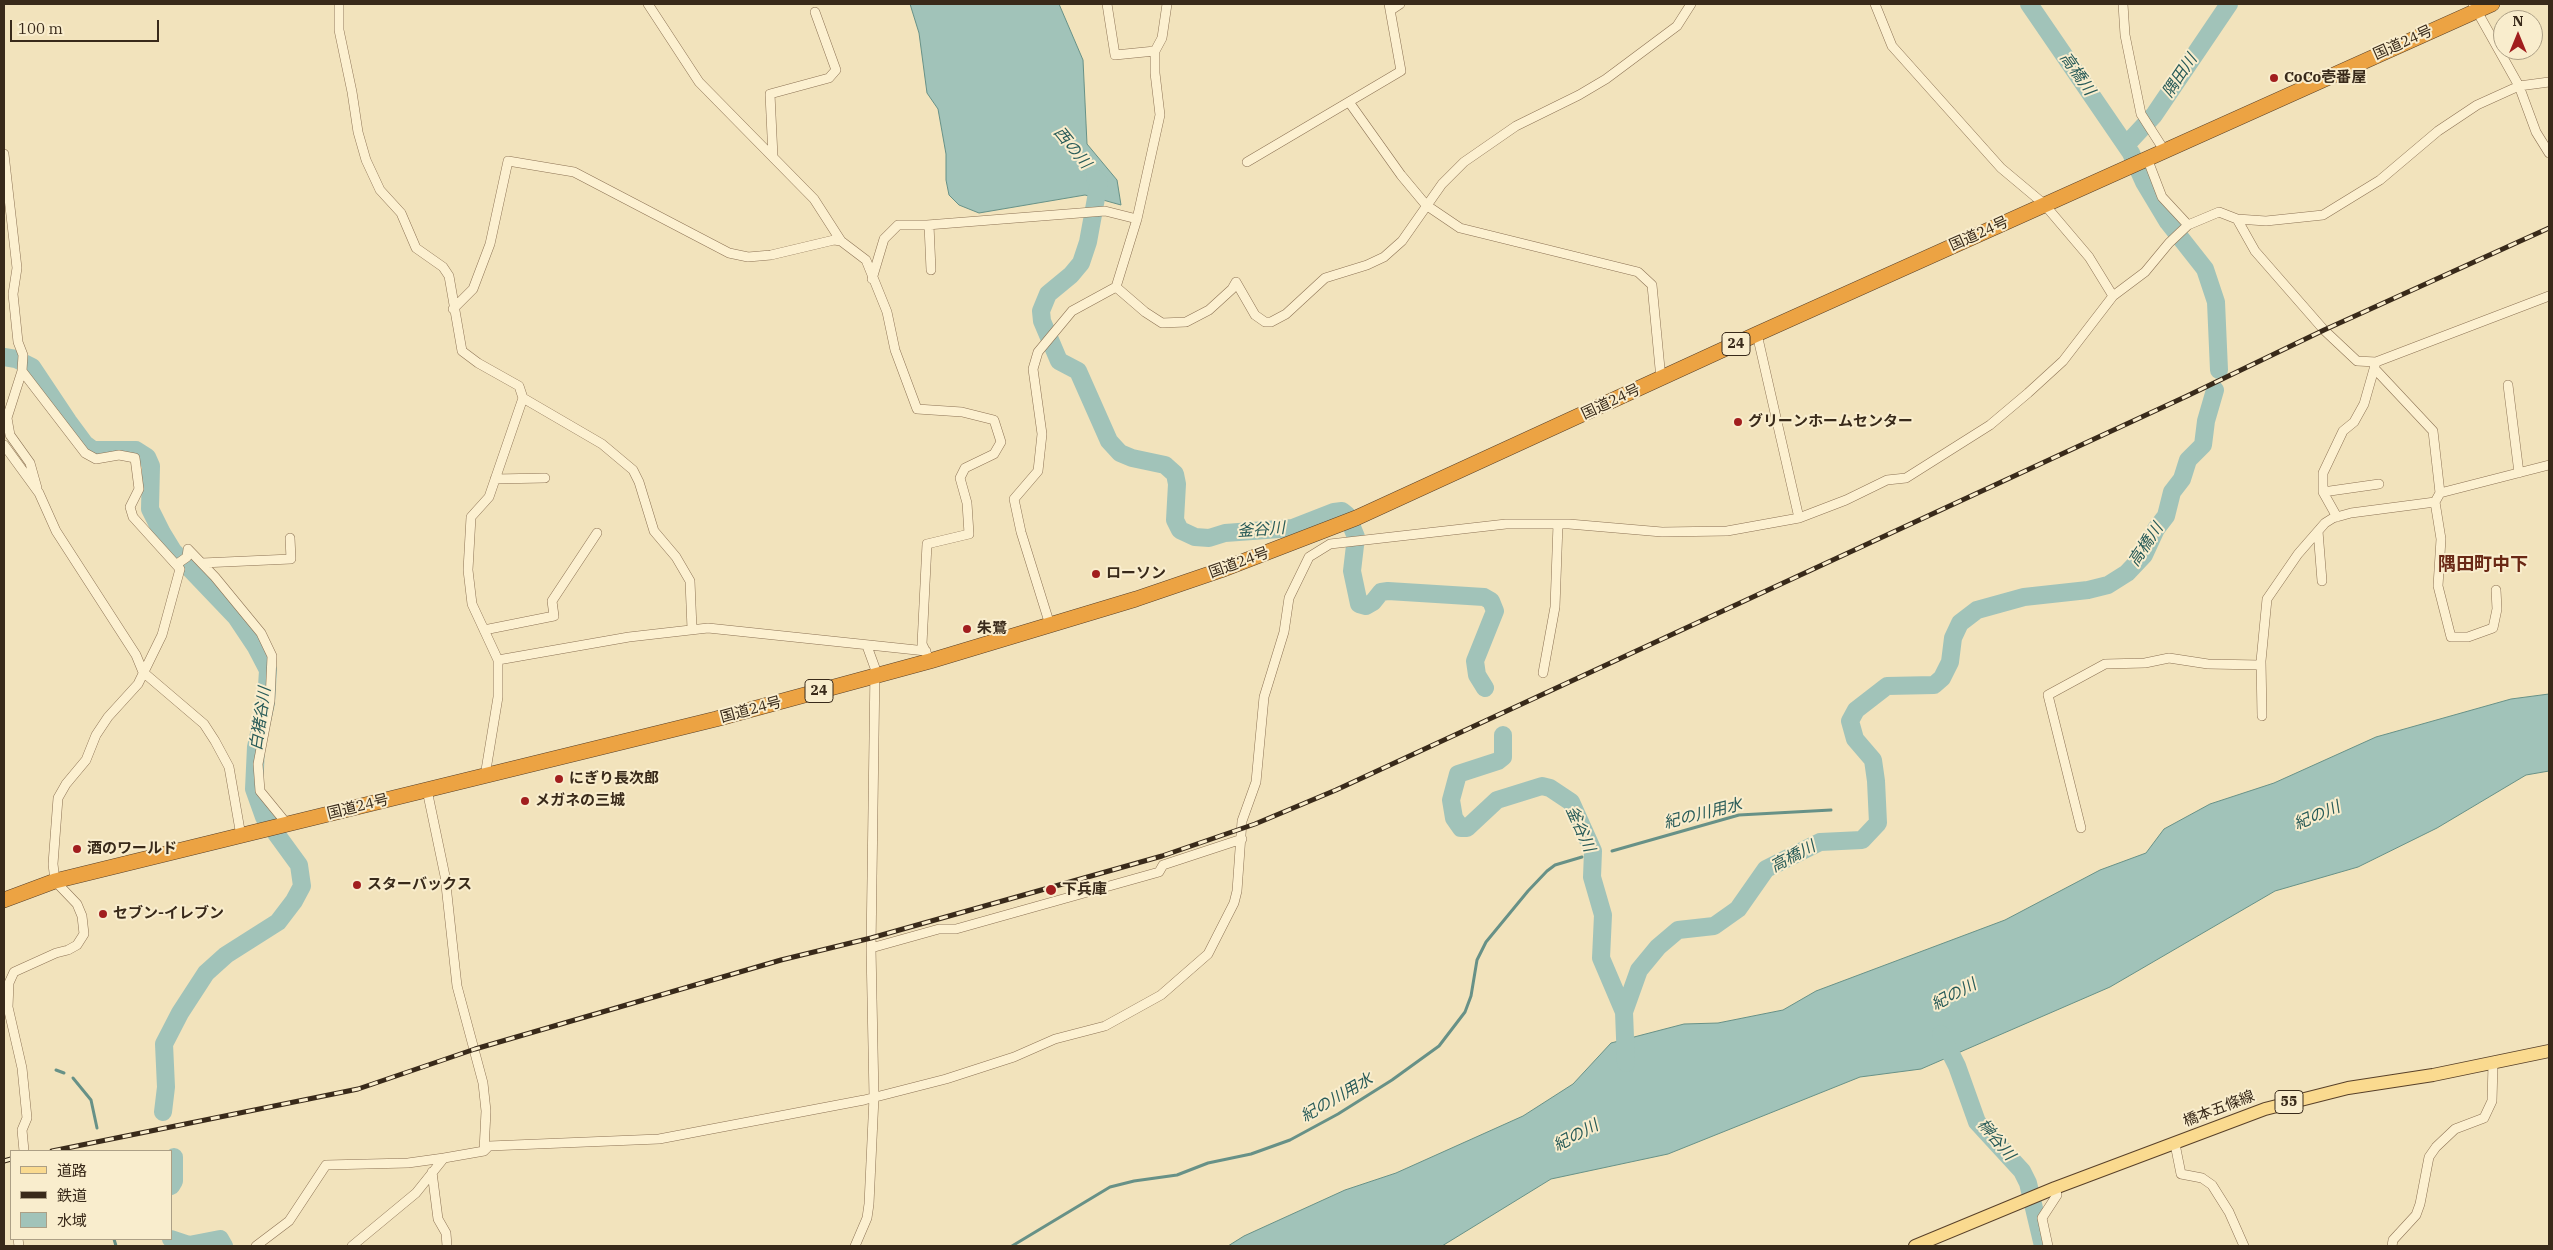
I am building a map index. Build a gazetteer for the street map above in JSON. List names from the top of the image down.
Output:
{
  "streets": {
    "highway": ["国道24号", "24"],
    "main road": ["55", "橋本五條線"]
  },
  "districts": ["隅田町中下"],
  "water": [
    "高橋川",
    "隅田川",
    "西の川",
    "釜谷川",
    "白猪谷川",
    "紀の川用水",
    "紀の川",
    "榊谷川"
  ],
  "places": [
    "CoCo壱番屋",
    "グリーンホームセンター",
    "ローソン",
    "朱鷺",
    "にぎり長次郎",
    "メガネの三城",
    "酒のワールド",
    "スターバックス",
    "下兵庫",
    "セブン-イレブン"
  ],
  "legend": ["道路", "鉄道", "水域"],
  "scale_bar": "100 m",
  "north": "top"
}
